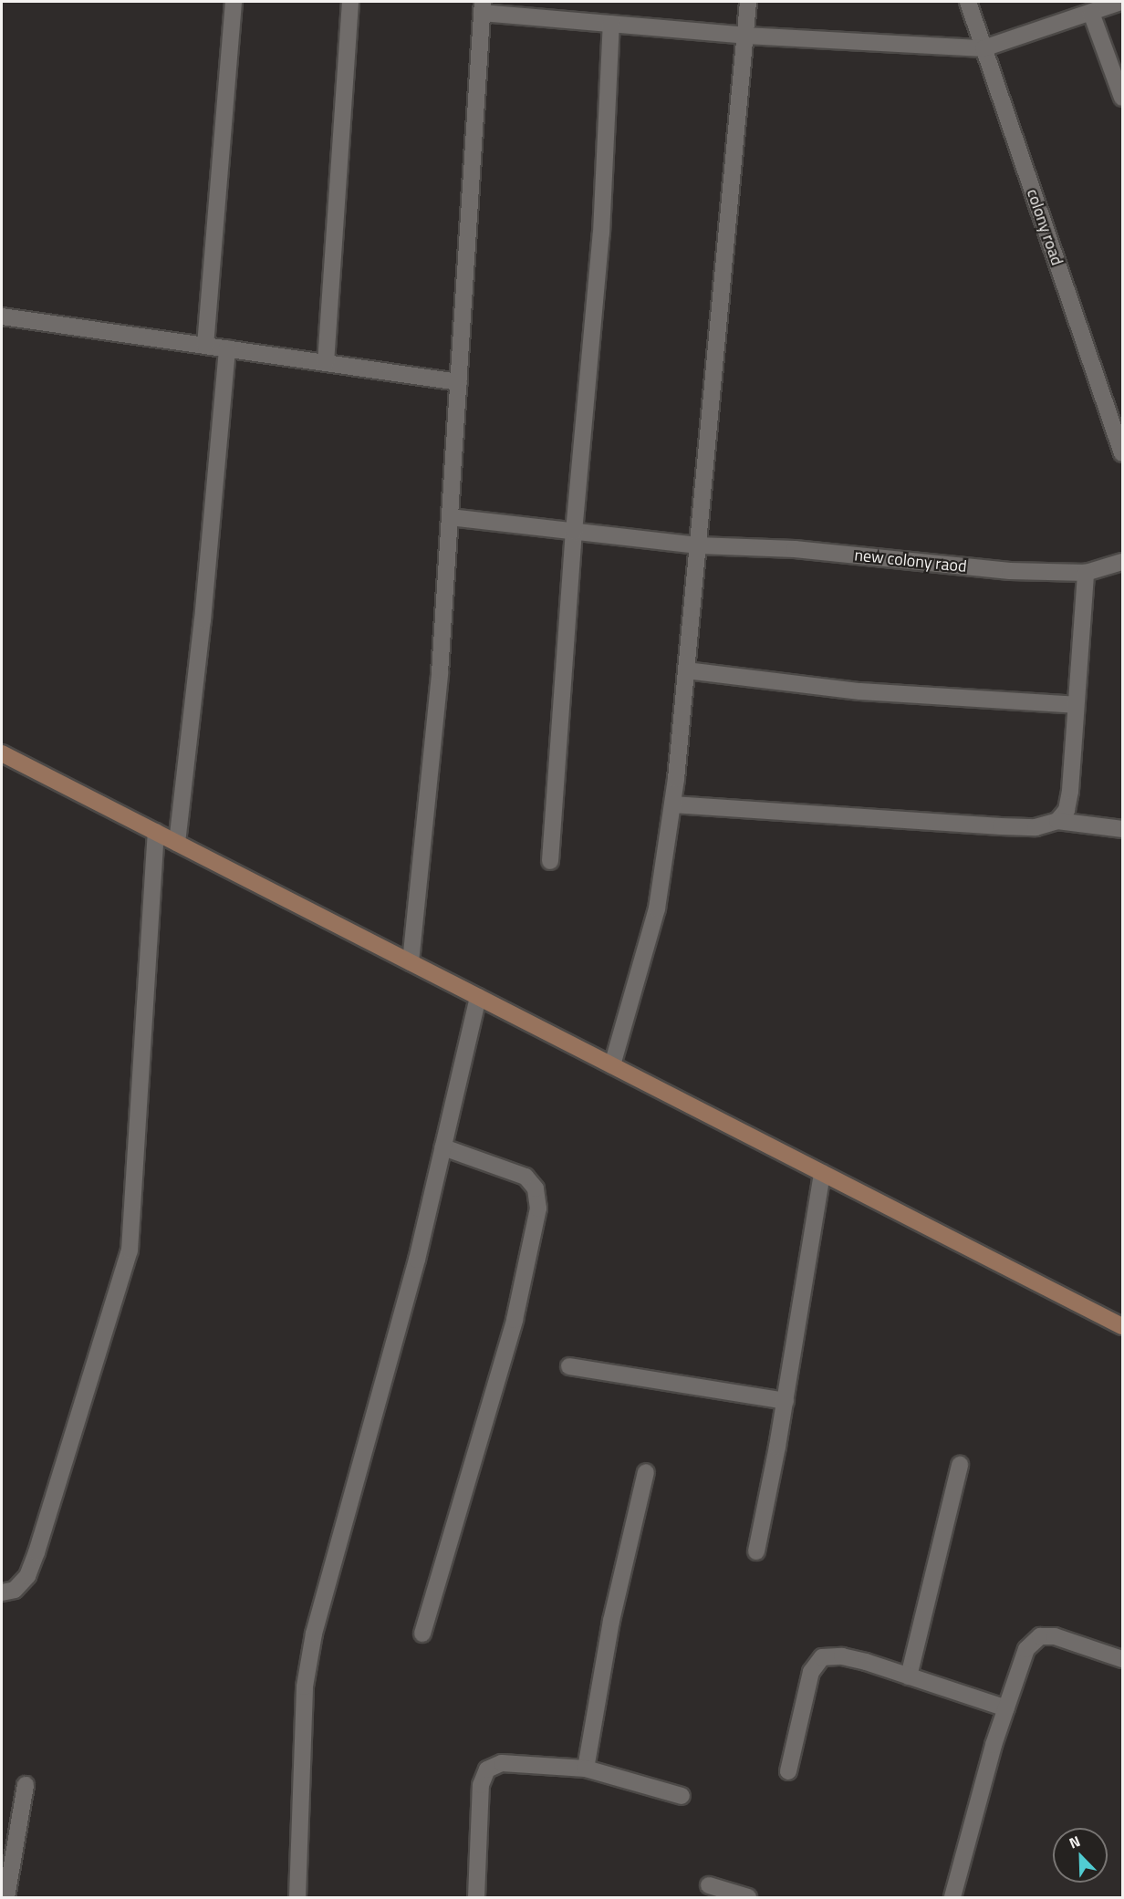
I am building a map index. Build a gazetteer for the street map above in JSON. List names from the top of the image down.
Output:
{
  "streets": {
    "street": ["colony road", "new colony raod"]
  },
  "north": "top left"
}
